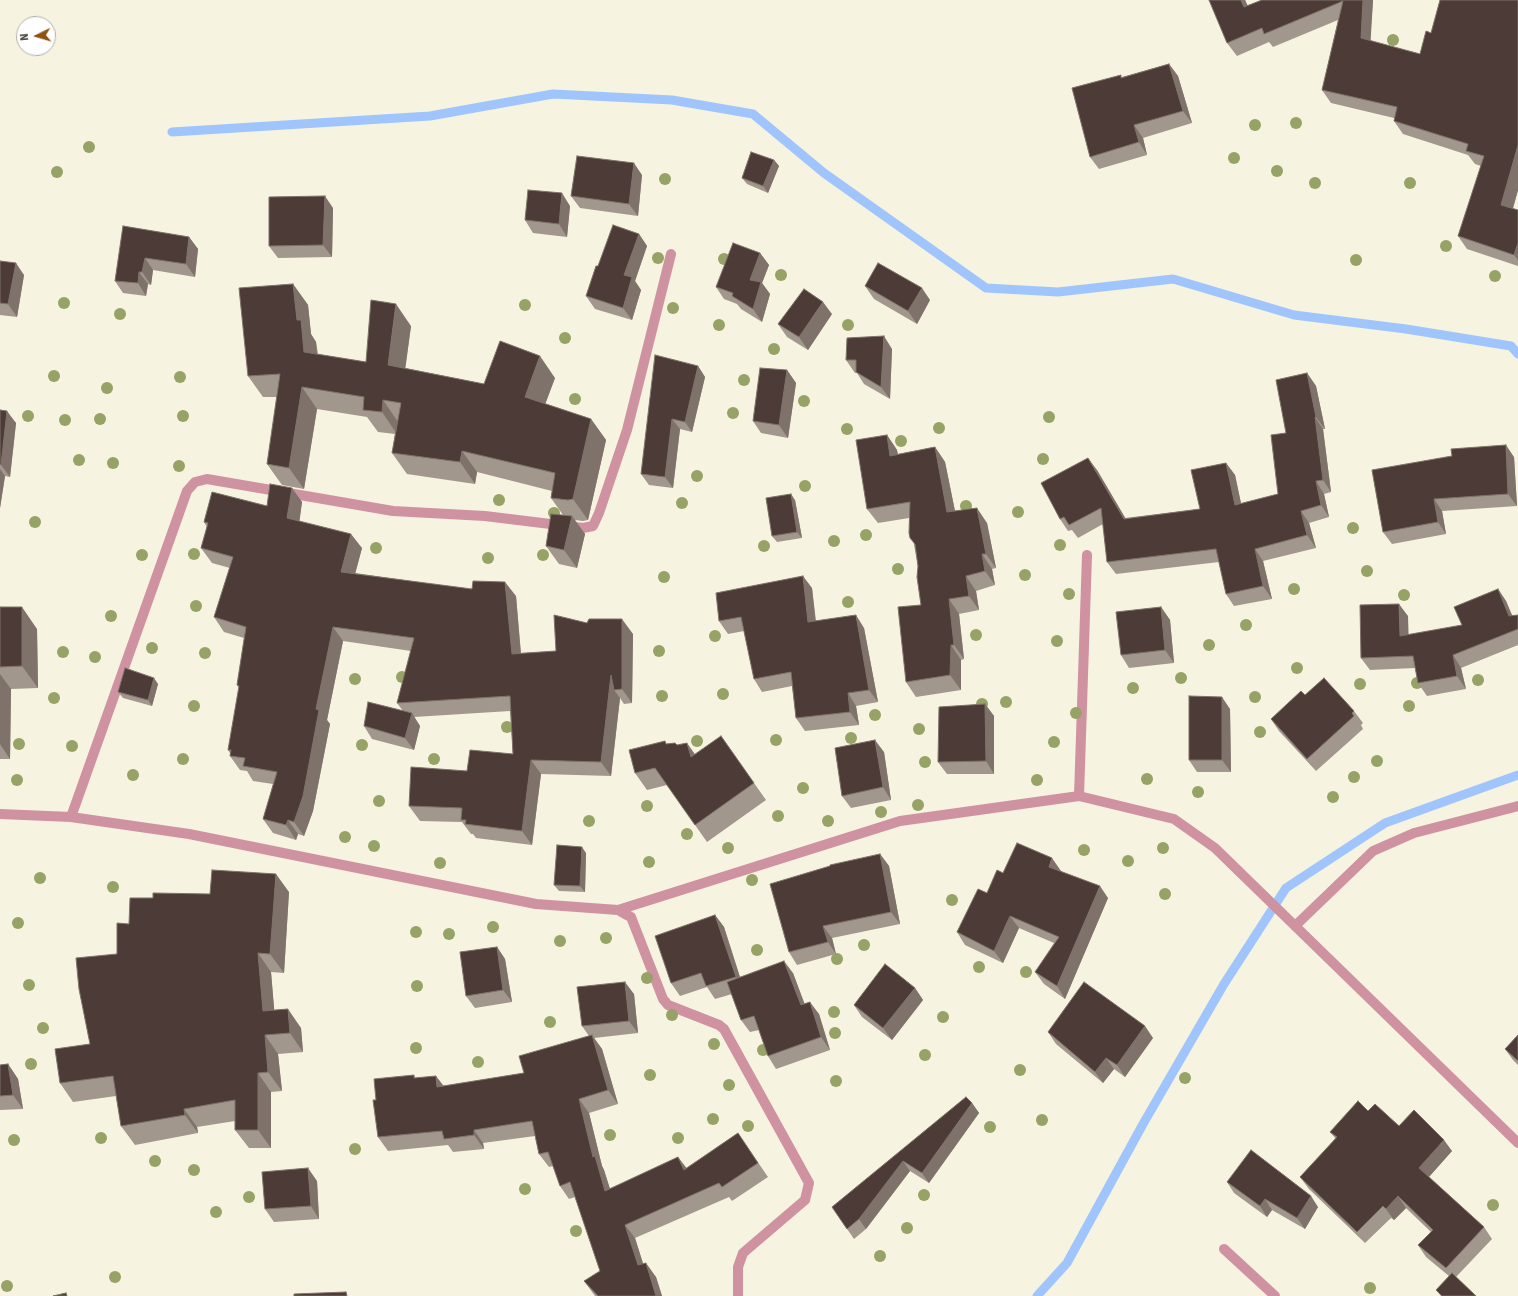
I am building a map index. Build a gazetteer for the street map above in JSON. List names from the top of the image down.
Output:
{
  "north": "left"
}
